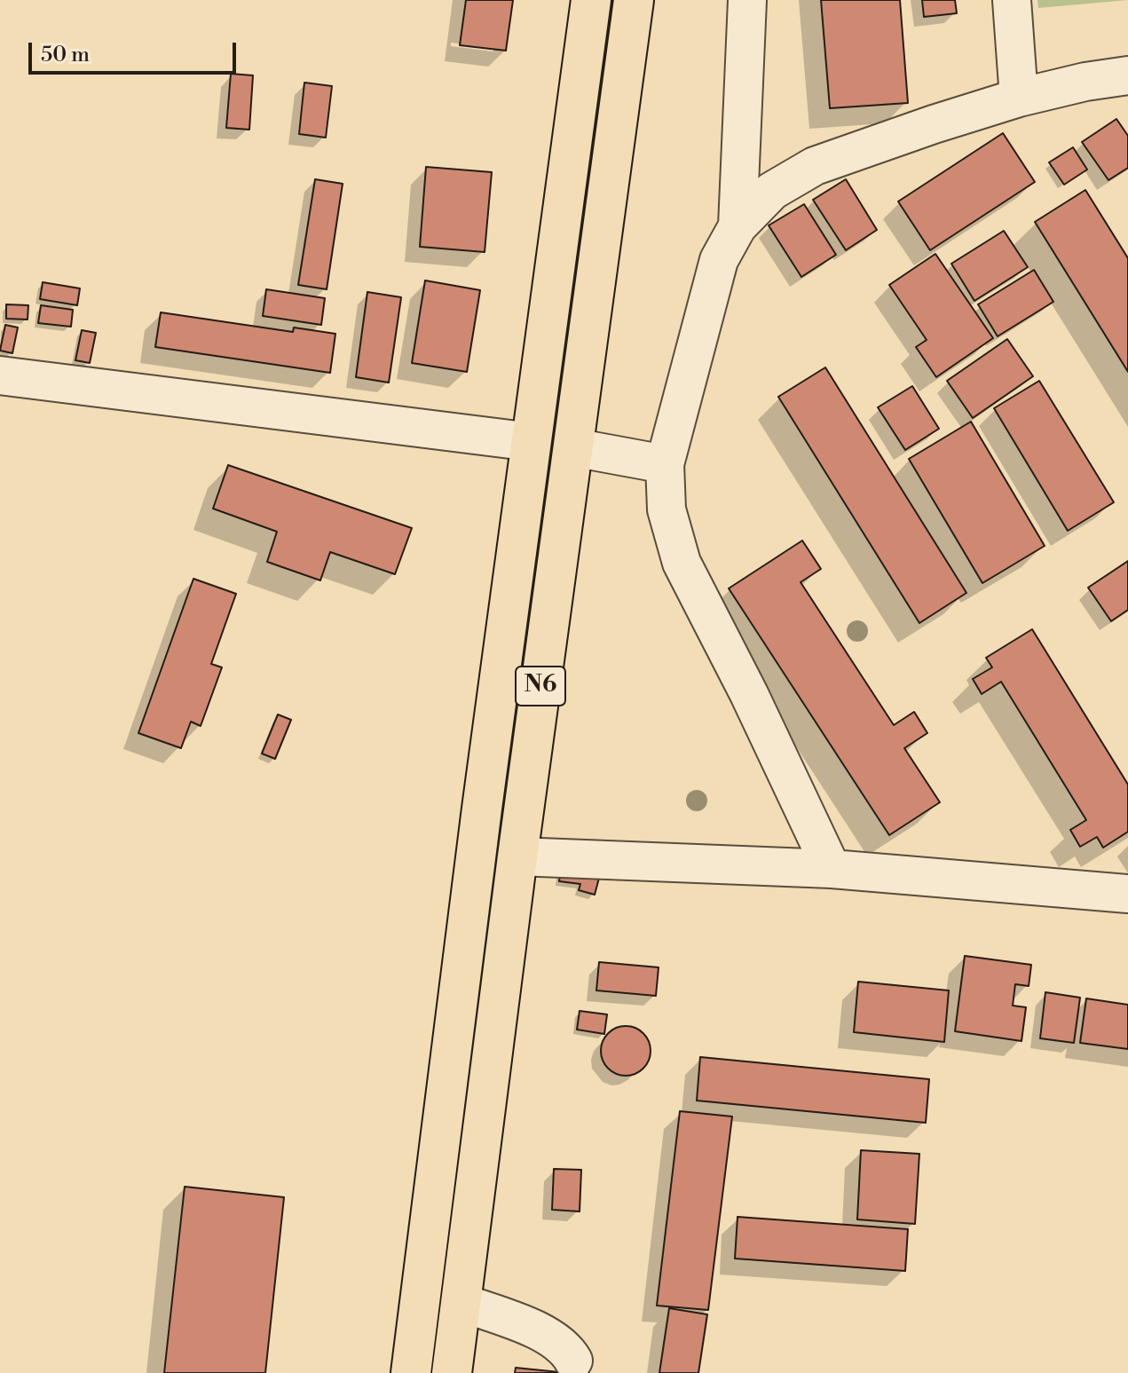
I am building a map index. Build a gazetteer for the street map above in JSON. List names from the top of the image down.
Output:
{
  "streets": {
    "main road": ["N6"]
  },
  "scale_bar": "50 m"
}
